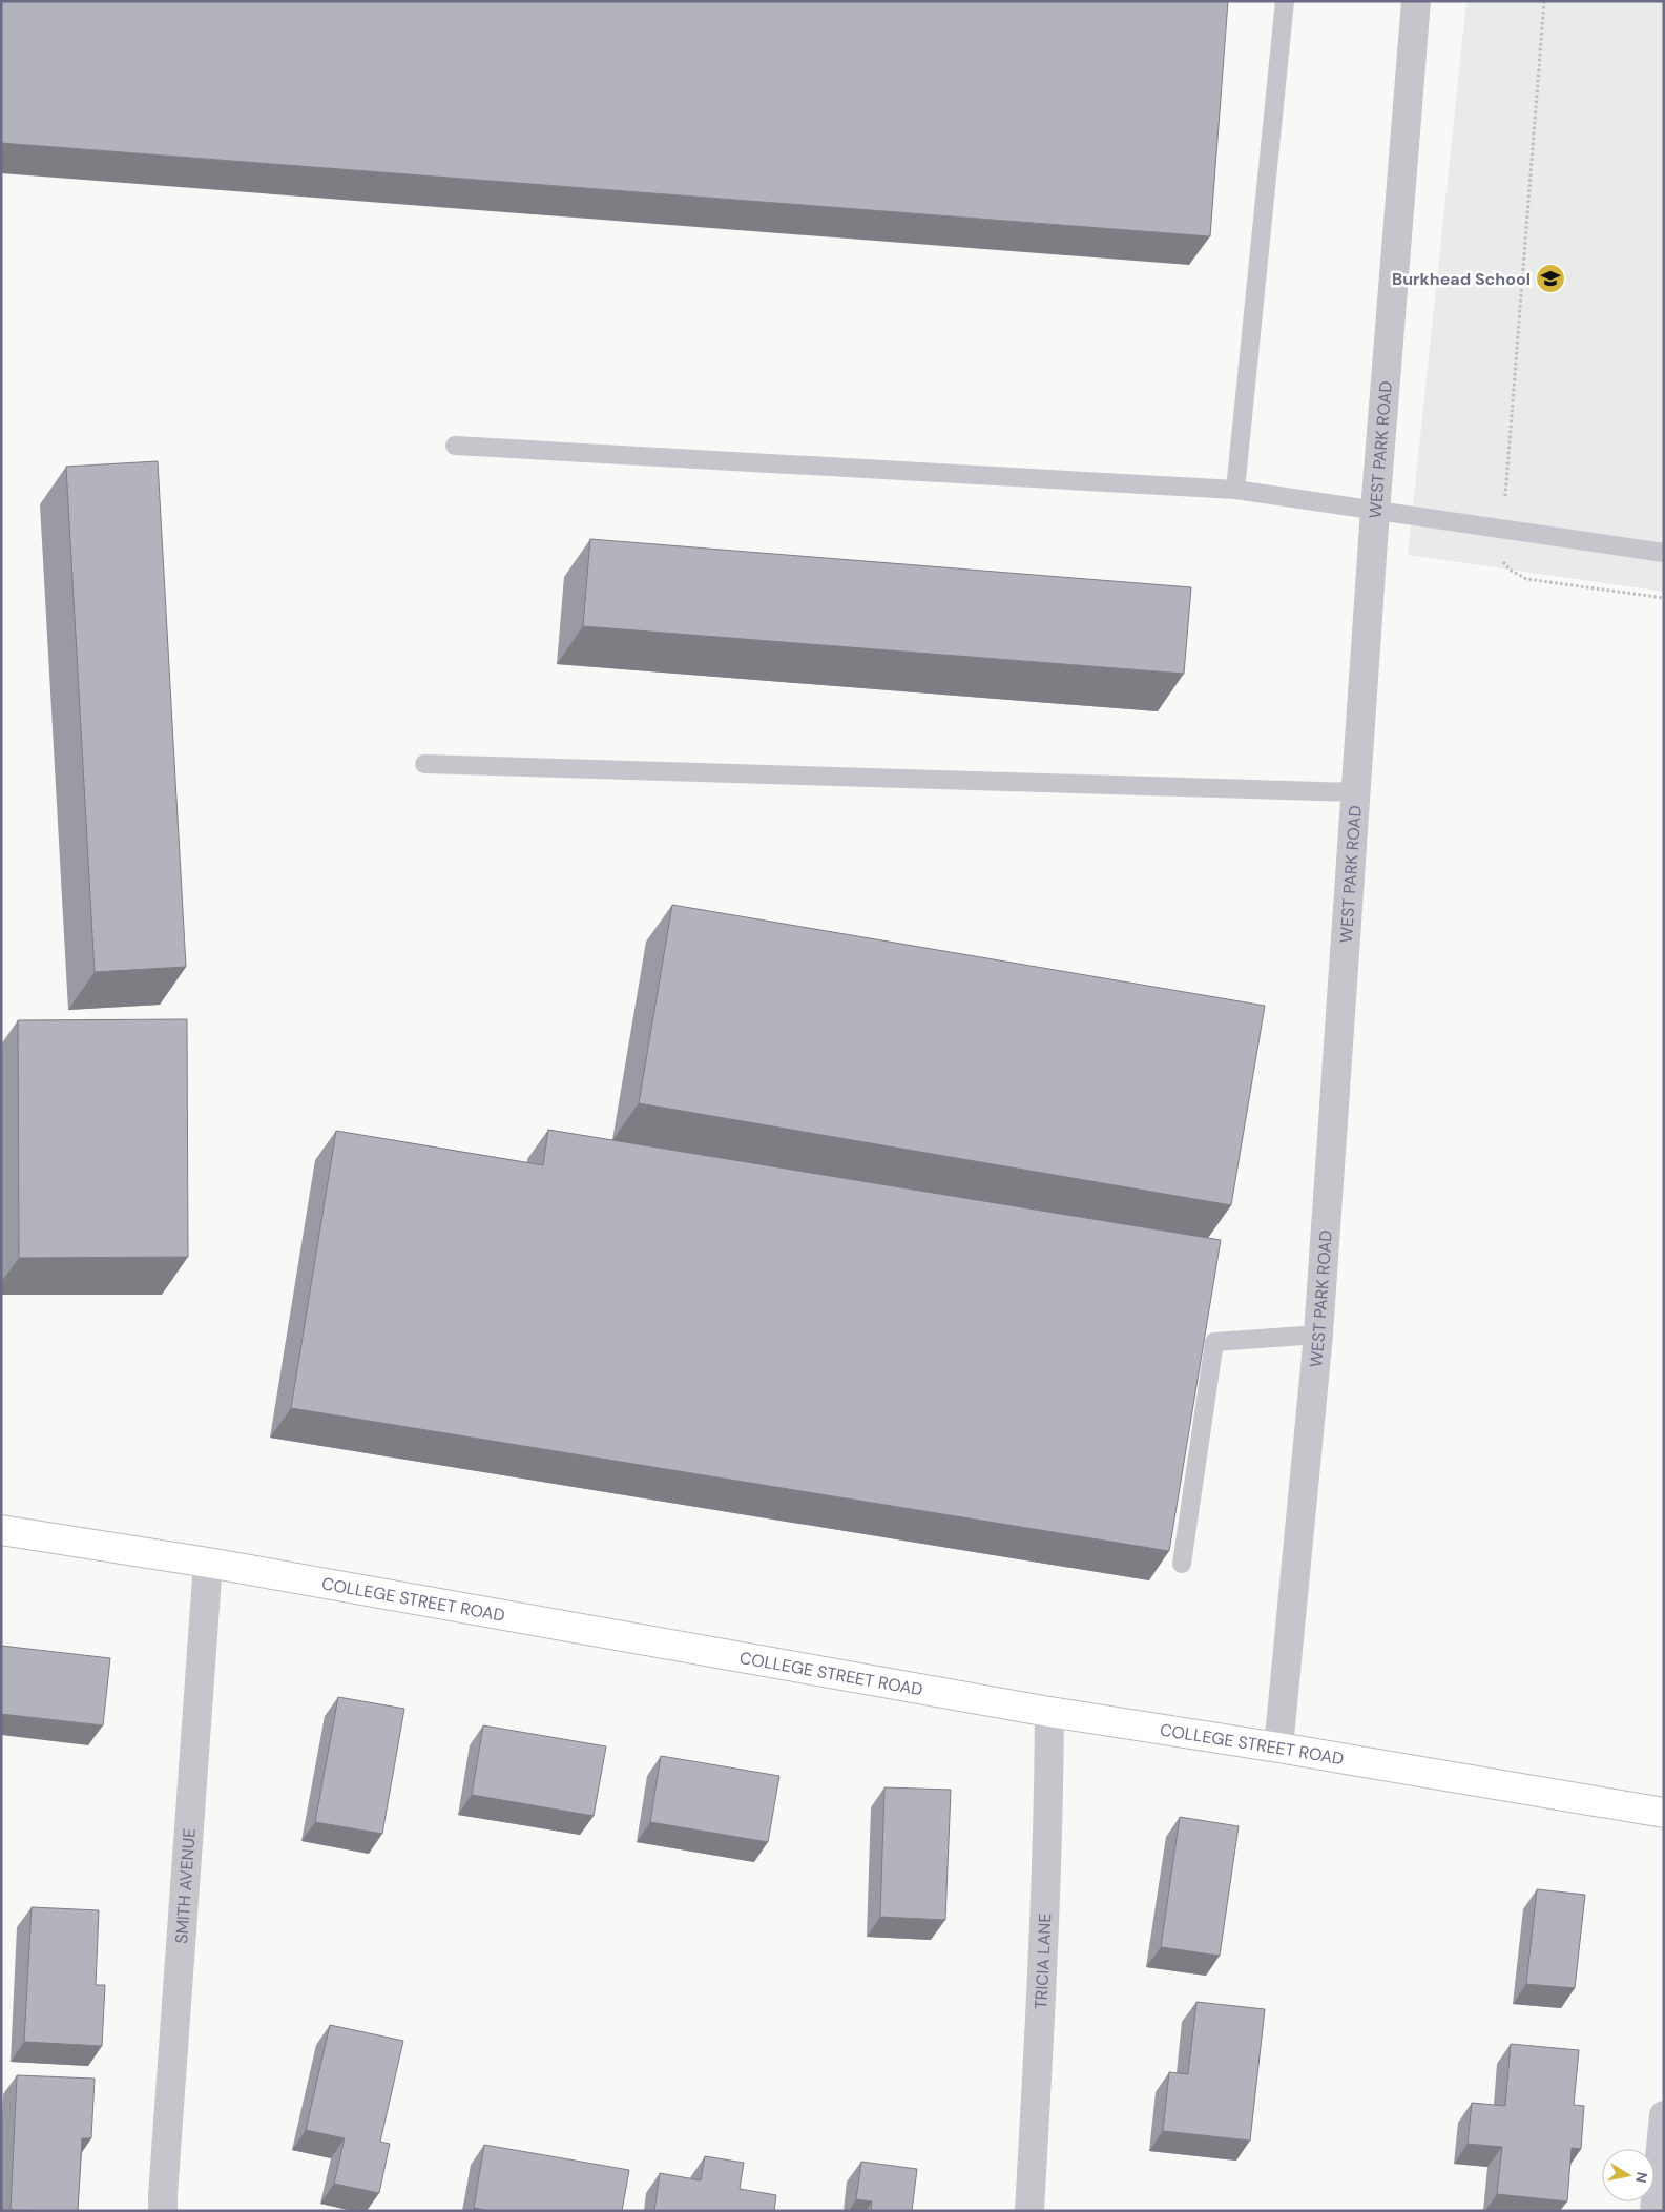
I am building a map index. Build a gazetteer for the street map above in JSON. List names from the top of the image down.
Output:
{
  "streets": {
    "street": [
      "WEST PARK ROAD",
      "COLLEGE STREET ROAD",
      "SMITH AVENUE",
      "TRICIA LANE"
    ]
  },
  "crossings": [
    ["WEST PARK ROAD", "COLLEGE STREET ROAD"],
    ["COLLEGE STREET ROAD", "SMITH AVENUE"],
    ["COLLEGE STREET ROAD", "TRICIA LANE"]
  ],
  "places": {
    "school or university": ["Burkhead School"]
  },
  "north": "right"
}
